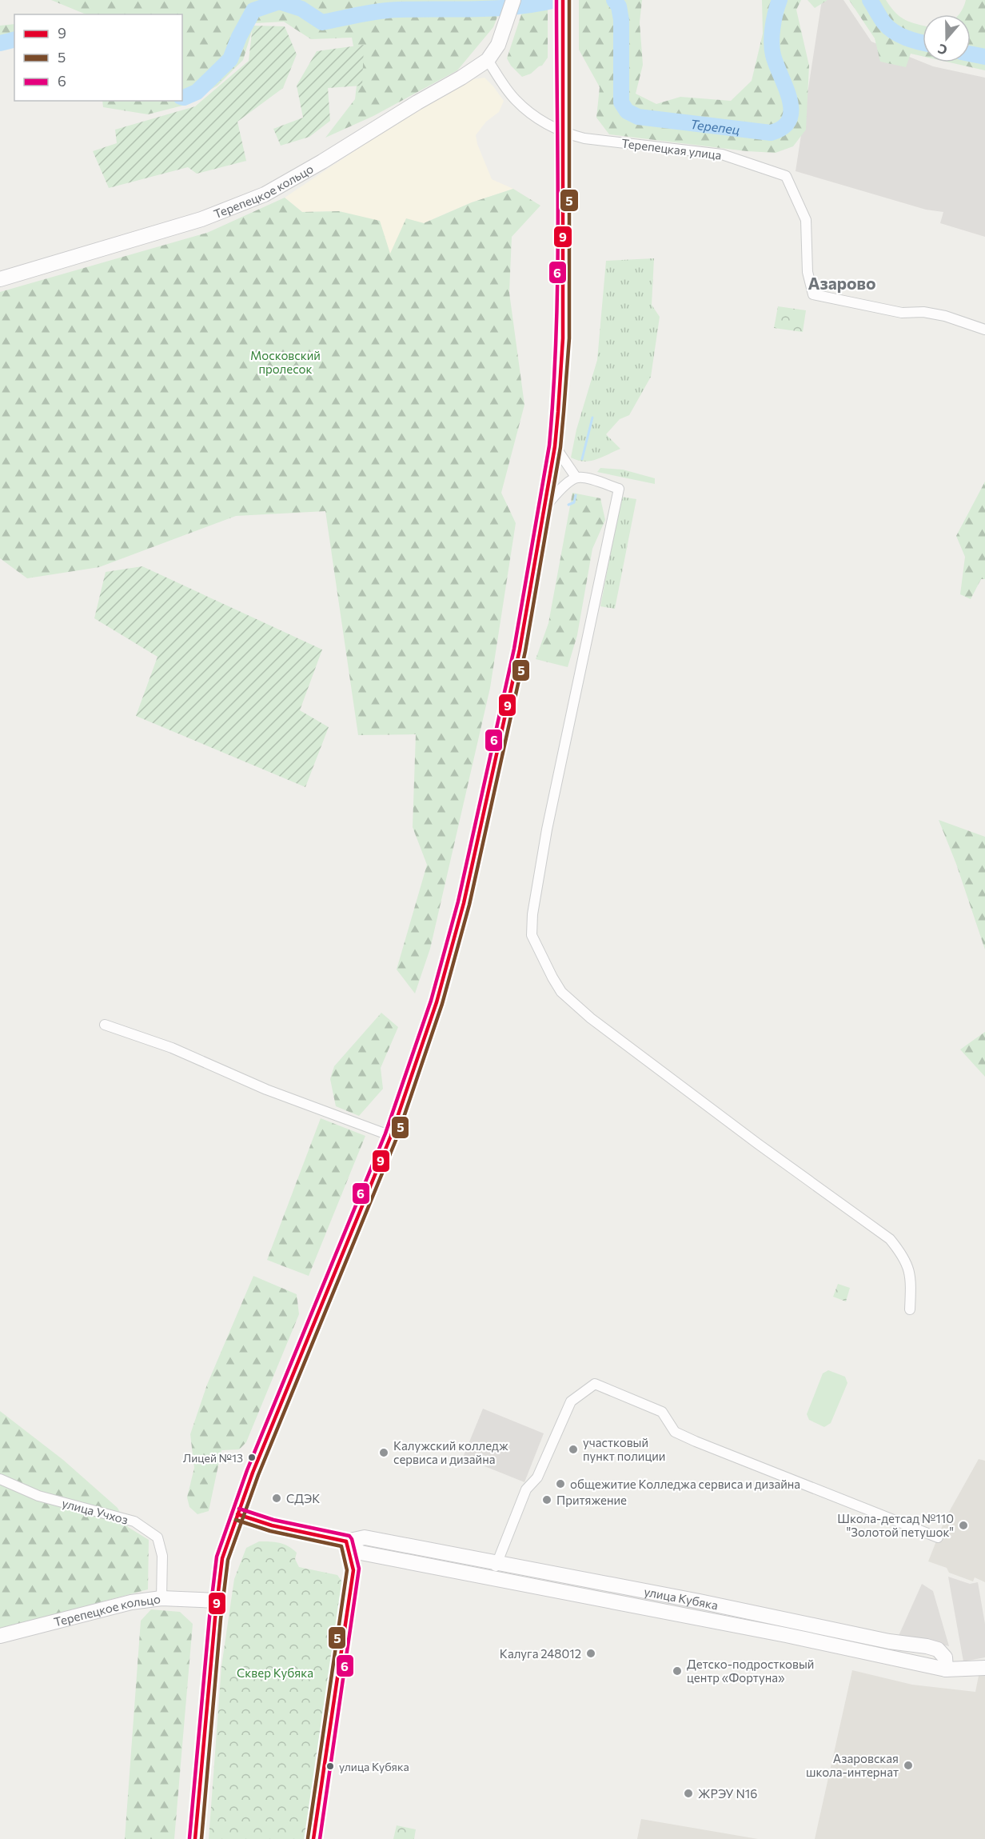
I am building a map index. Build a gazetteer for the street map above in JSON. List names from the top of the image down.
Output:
{
  "streets": {
    "street": [
      "Терепецкая улица",
      "Терепецкое кольцо",
      "улица Учхоз",
      "улица Кубяка"
    ]
  },
  "crossings": [
    ["Терепецкая улица", "Терепецкое кольцо"],
    ["Терепецкое кольцо", "улица Учхоз"]
  ],
  "districts": ["Азарово"],
  "water": ["Терепец"],
  "parks": ["Московский пролесок", "Сквер Кубяка"],
  "places": [
    "участковый пункт полиции",
    "Калужский колледж сервиса и дизайна",
    "Лицей №13",
    "общежитие Колледжа сервиса и дизайна",
    "СДЭК",
    "Притяжение",
    "Школа-детсад №110 \"Золотой петушок\"",
    "Калуга 248012",
    "Детско-подростковый центр «Фортуна»",
    "Азаровская школа-интернат",
    "улица Кубяка",
    "ЖРЭУ N16"
  ],
  "lines": ["transit line 9", "transit line 5", "transit line 6"],
  "legend": ["9", "5", "6"],
  "north": "bottom"
}
